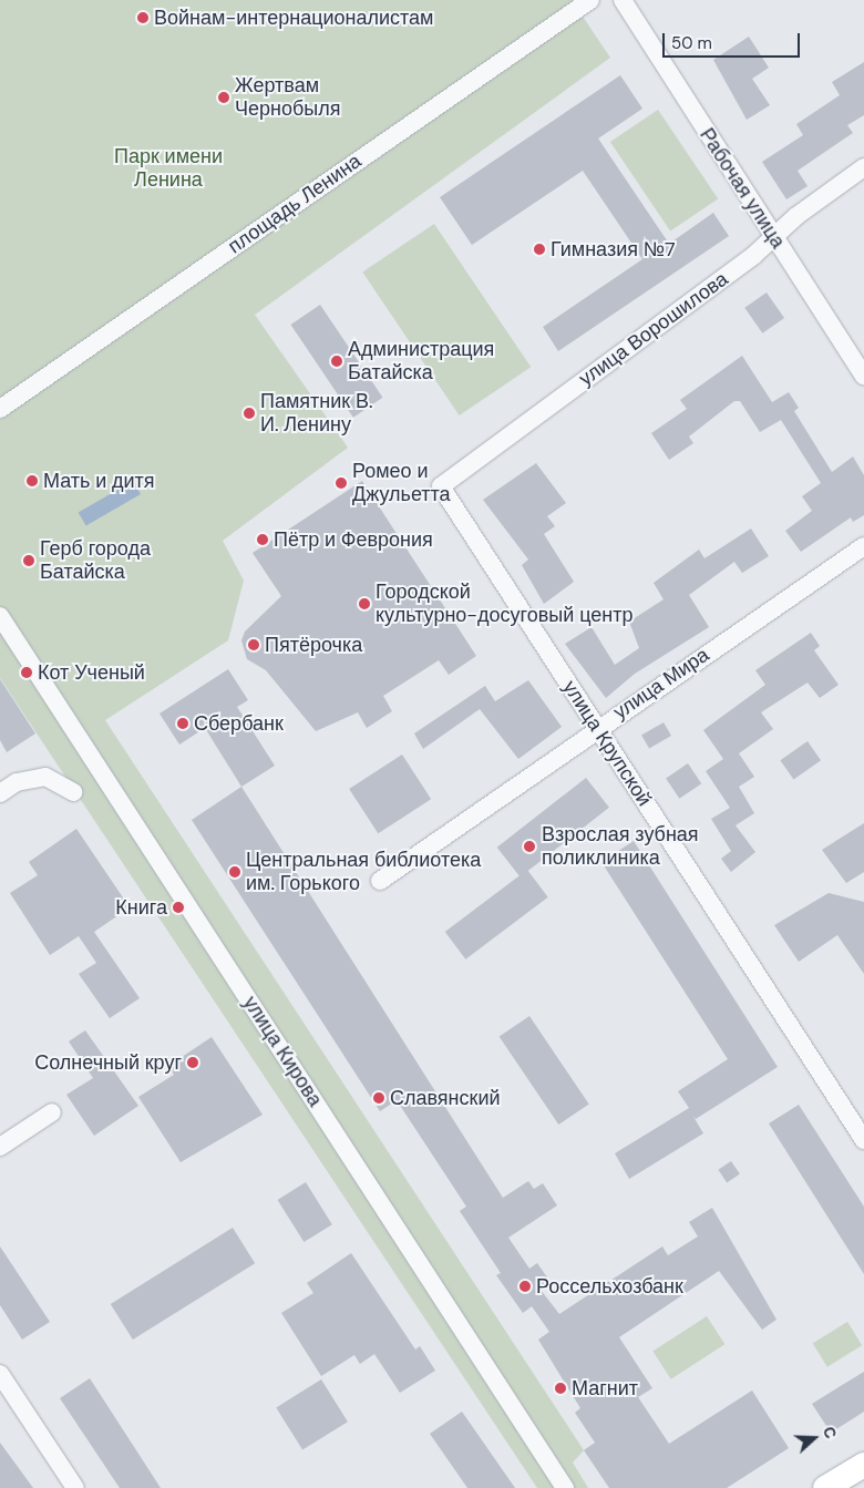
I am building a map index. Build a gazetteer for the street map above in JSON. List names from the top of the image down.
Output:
{
  "streets": {
    "street": [
      "Рабочая улица",
      "площадь Ленина",
      "улица Ворошилова",
      "улица Мира",
      "улица Крупской",
      "улица Кирова"
    ]
  },
  "crossings": [
    ["Рабочая улица", "улица Ворошилова"],
    ["улица Ворошилова", "улица Крупской"],
    ["улица Мира", "улица Крупской"]
  ],
  "parks": ["Парк имени Ленина"],
  "places": [
    "Войнам-интернационалистам",
    "Жертвам Чернобыля",
    "Гимназия №7",
    "Администрация Батайска",
    "Памятник В. И. Ленину",
    "Мать и дитя",
    "Ромео и Джульетта",
    "Пётр и Феврония",
    "Герб города Батайска",
    "Городской культурно-досуговый центр",
    "Пятёрочка",
    "Кот Ученый",
    "Сбербанк",
    "Взрослая зубная поликлиника",
    "Центральная библиотека им. Горького",
    "Книга",
    "Солнечный круг",
    "Славянский",
    "Россельхозбанк",
    "Магнит"
  ],
  "scale_bar": "50 m",
  "north": "right"
}
